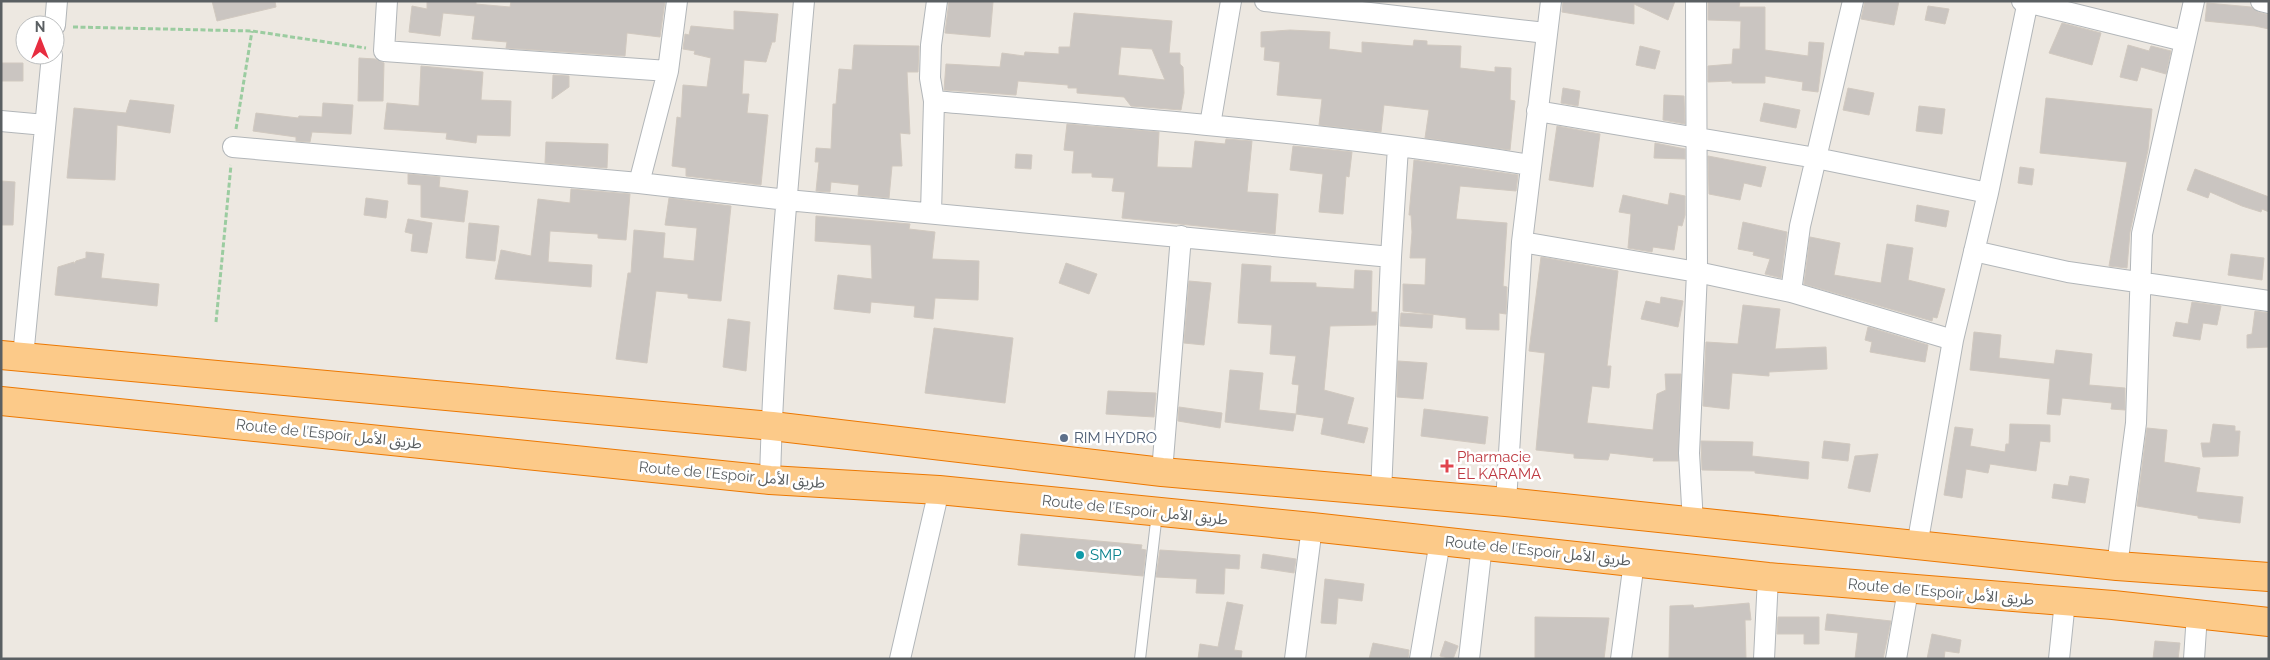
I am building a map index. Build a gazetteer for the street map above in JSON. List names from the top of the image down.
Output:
{
  "streets": {
    "highway": ["Route de l’Espoir طريق الأمل"]
  },
  "places": {
    "other": ["RIM HYDRO", "SMP"],
    "health": ["Pharmacie EL KARAMA"]
  },
  "north": "top"
}
